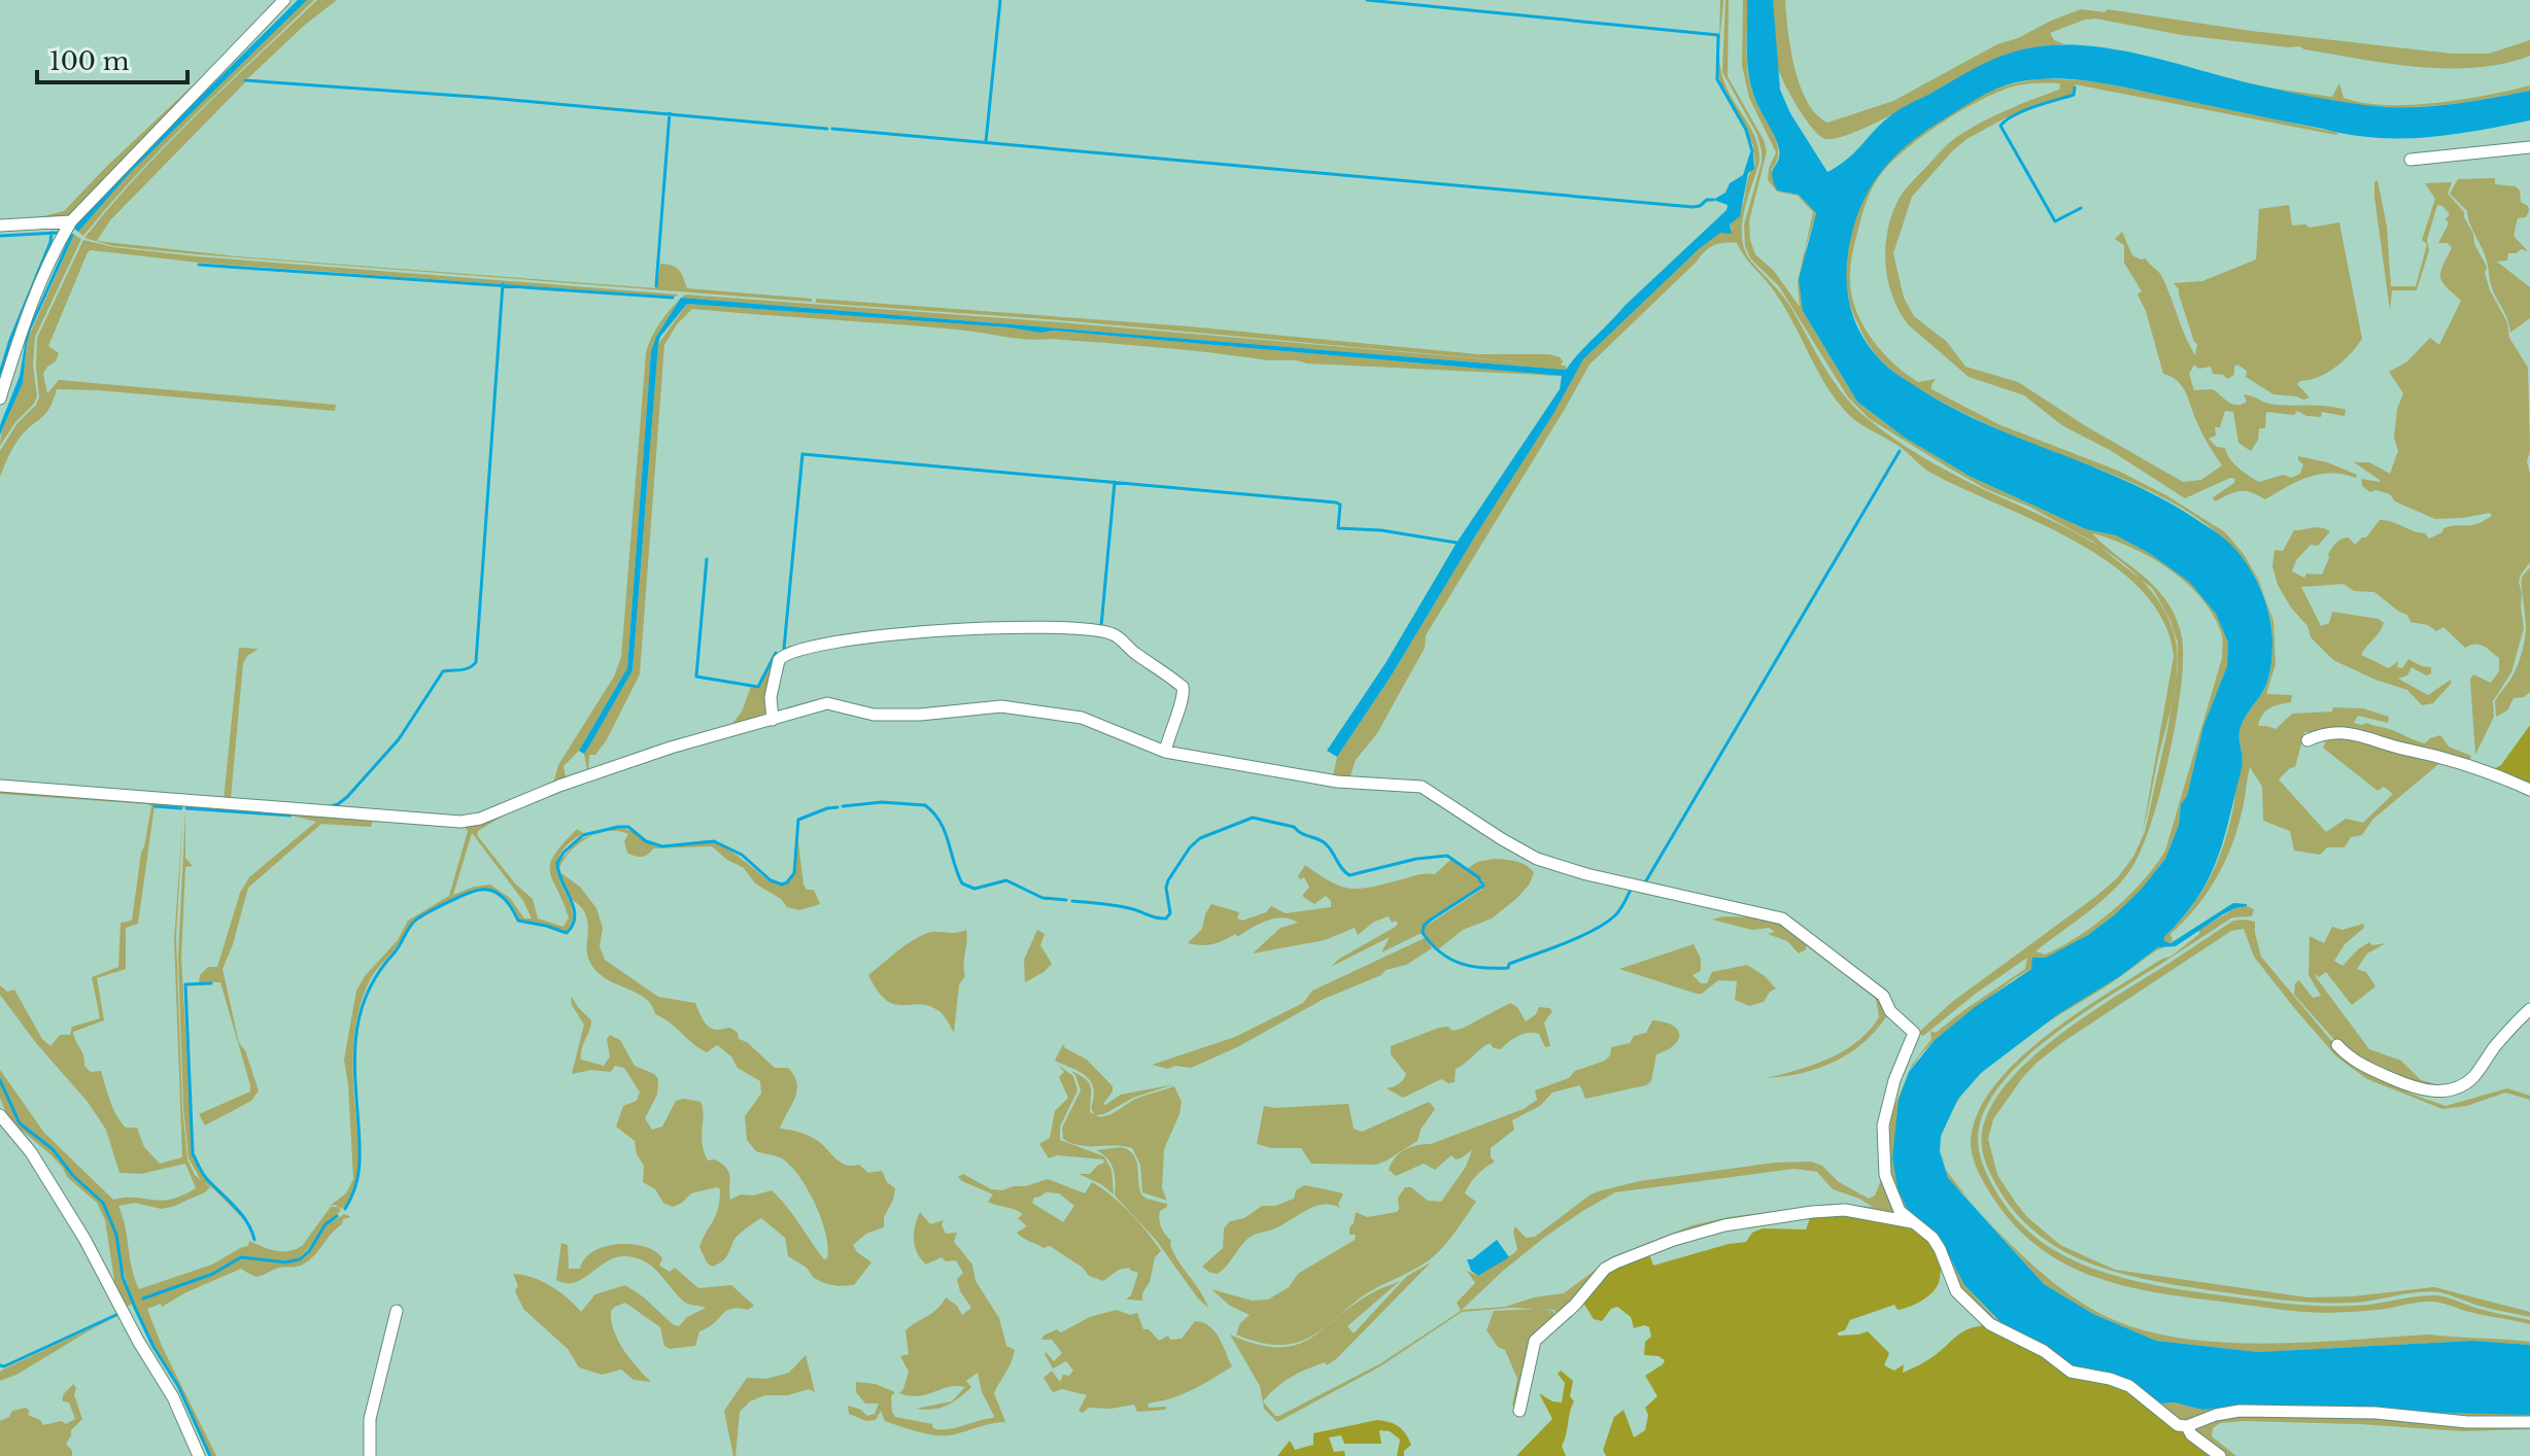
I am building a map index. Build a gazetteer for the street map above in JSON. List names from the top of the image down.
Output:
{
  "scale_bar": "100 m"
}
